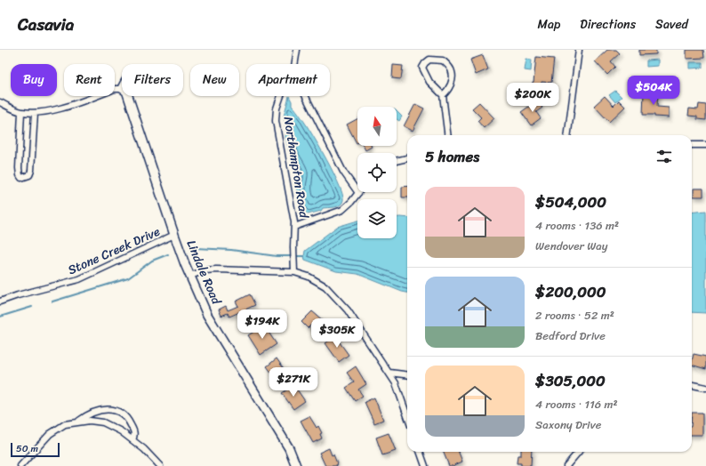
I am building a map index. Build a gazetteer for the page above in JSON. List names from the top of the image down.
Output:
{
  "streets": {
    "street": ["Northampton Road", "Stone Creek Drive", "Lindale Road"]
  },
  "crossings": [
    ["Stone Creek Drive", "Lindale Road"]
  ],
  "scale_bar": "50 m",
  "north": "top",
  "page": {
    "header": "Casavia",
    "nav": ["Map", "Directions", "Saved"],
    "chip": [
      "Buy",
      "Rent",
      "Filters",
      "New",
      "Apartment"
    ],
    "price": [
      "$504K",
      "$200K",
      "$194K",
      "$305K",
      "$271K"
    ],
    "heading": "5 homes",
    "list": [
      {
        "name": "$504,000",
        "note": "4 rooms · 136 m² · Wendover Way"
      },
      {
        "name": "$200,000",
        "note": "2 rooms · 52 m² · Bedford Drive"
      },
      {
        "name": "$305,000",
        "note": "4 rooms · 116 m² · Saxony Drive"
      }
    ],
    "scale": "50 m"
  }
}
